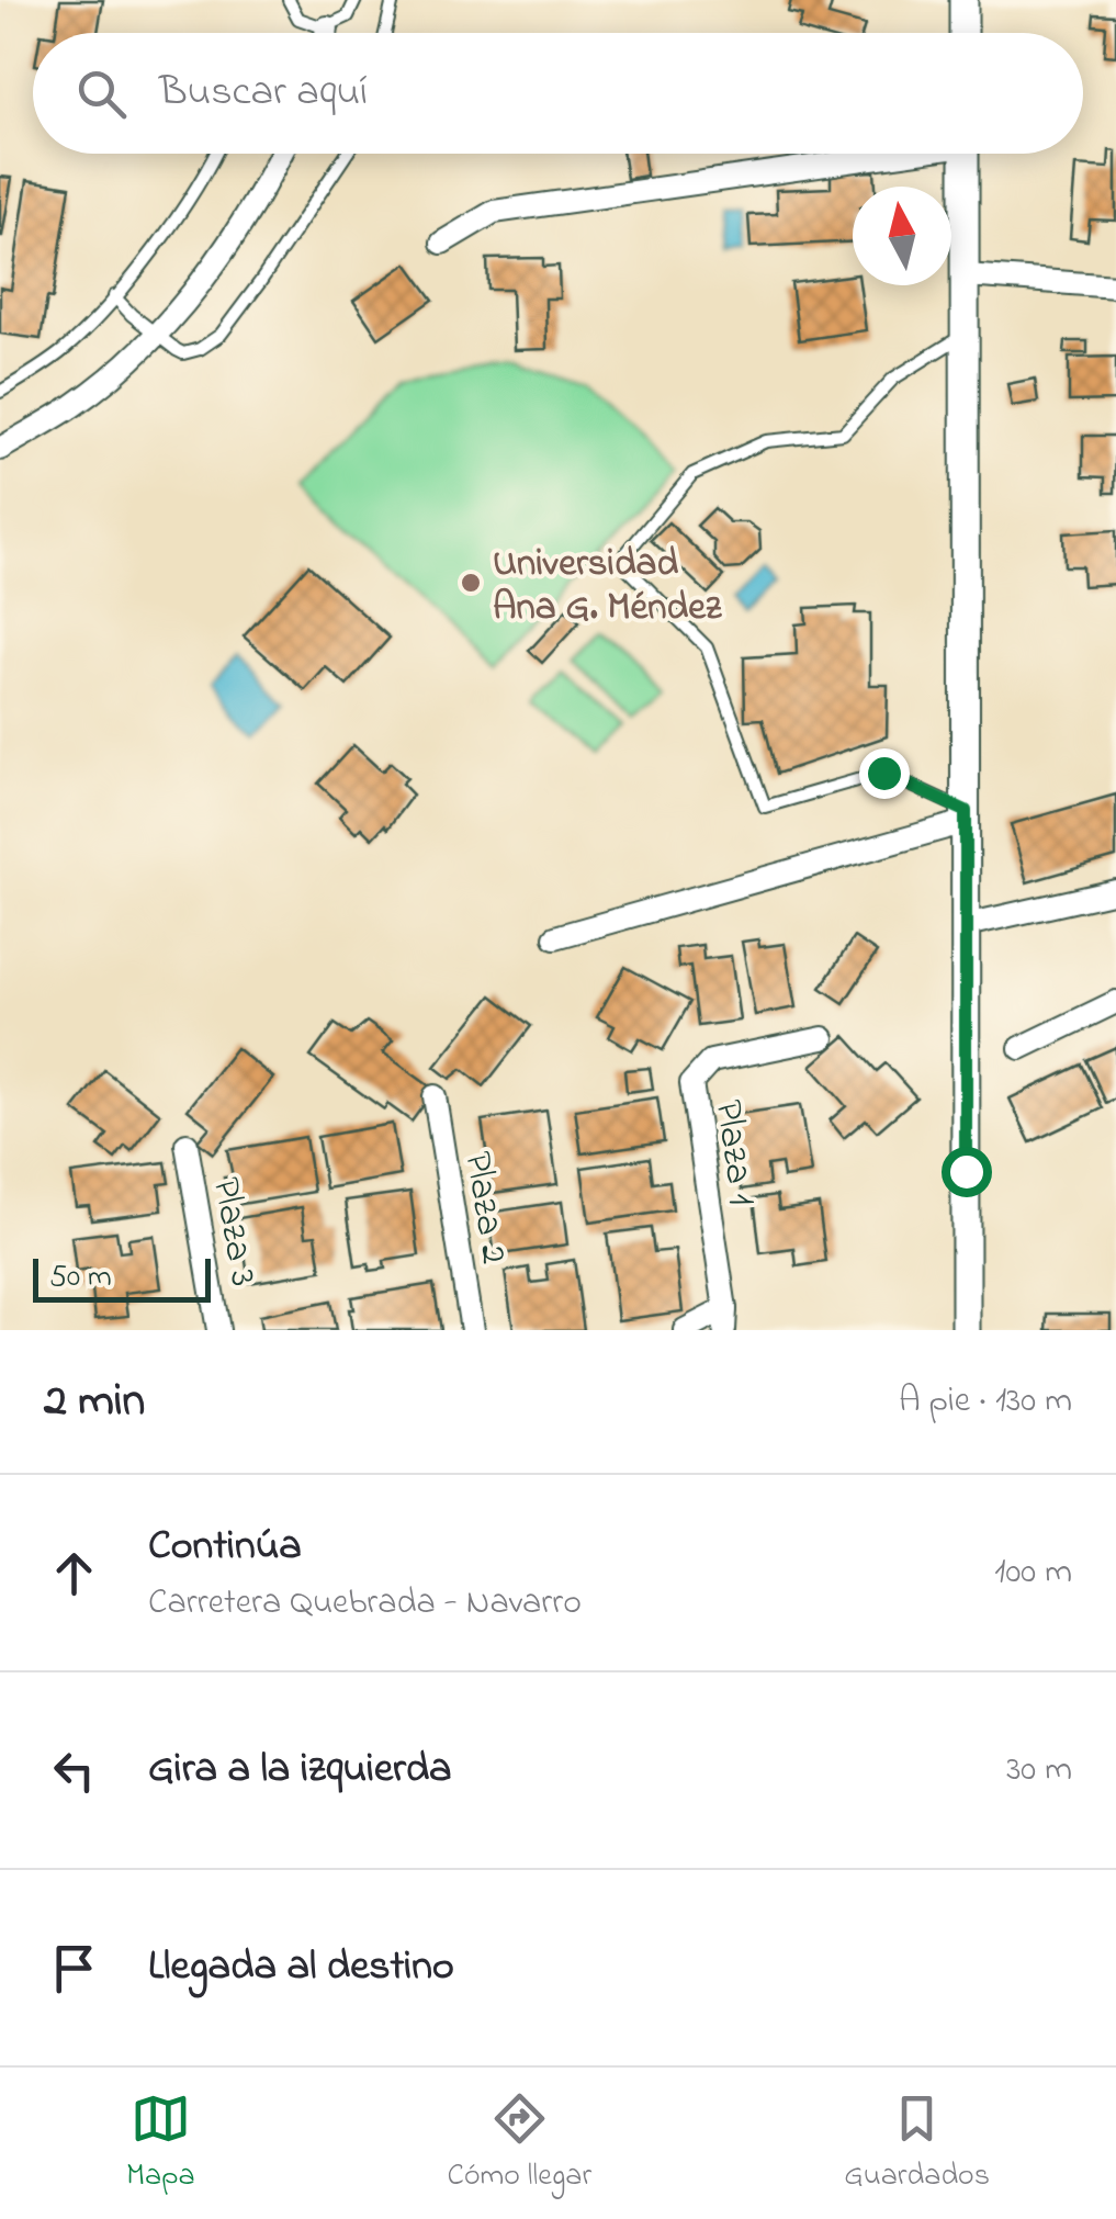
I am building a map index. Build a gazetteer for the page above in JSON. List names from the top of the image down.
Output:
{
  "streets": {
    "street": ["Plaza 1", "Plaza 2", "Plaza 3"]
  },
  "places": ["Universidad Ana G. Méndez"],
  "scale_bar": "50 m",
  "north": "top",
  "page": {
    "search": "Buscar aquí",
    "scale": "50 m",
    "heading": ["2 min", "A pie · 130 m"],
    "list": [
      ["Continúa", "Carretera Quebrada - Navarro", "100 m"],
      ["Gira a la izquierda", "30 m"],
      "Llegada al destino"
    ],
    "nav": ["Mapa", "Cómo llegar", "Guardados"]
  }
}
